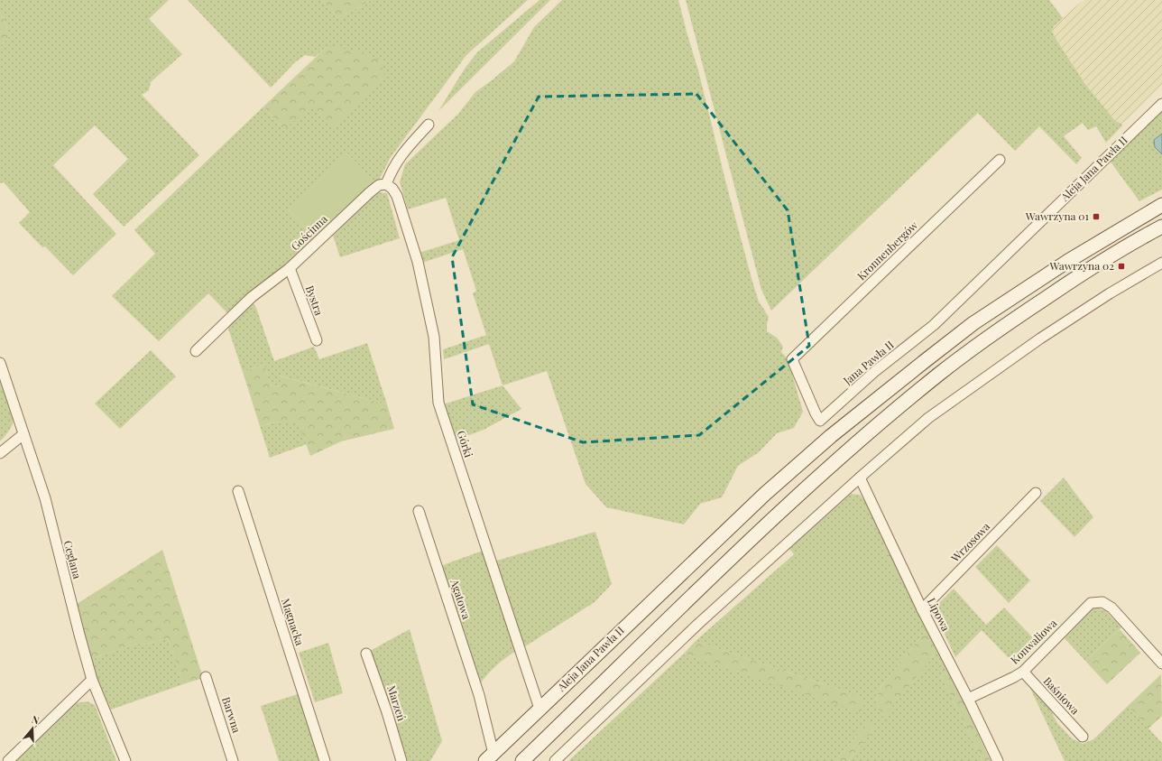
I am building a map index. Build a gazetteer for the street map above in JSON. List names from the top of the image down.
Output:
{
  "streets": {
    "main road": ["Aleja Jana Pawła II"],
    "street": [
      "Gościnna",
      "Kronnenbergów",
      "Bystra",
      "Jana Pawła II",
      "Górki",
      "Wrzosowa",
      "Ceglana",
      "Agatowa",
      "Lipowa",
      "Magnacka",
      "Konwaliowa",
      "Baśniowa",
      "Marzeń",
      "Barwna"
    ]
  },
  "crossings": [
    ["Aleja Jana Pawła II", "Jana Pawła II"],
    ["Aleja Jana Pawła II", "Górki"],
    ["Aleja Jana Pawła II", "Agatowa"],
    ["Gościnna", "Bystra"],
    ["Gościnna", "Górki"],
    ["Kronnenbergów", "Jana Pawła II"],
    ["Wrzosowa", "Lipowa"],
    ["Lipowa", "Konwaliowa"],
    ["Konwaliowa", "Baśniowa"]
  ],
  "places": {
    "transit": ["Wawrzyna 01", "Wawrzyna 02"]
  },
  "north": "top"
}
